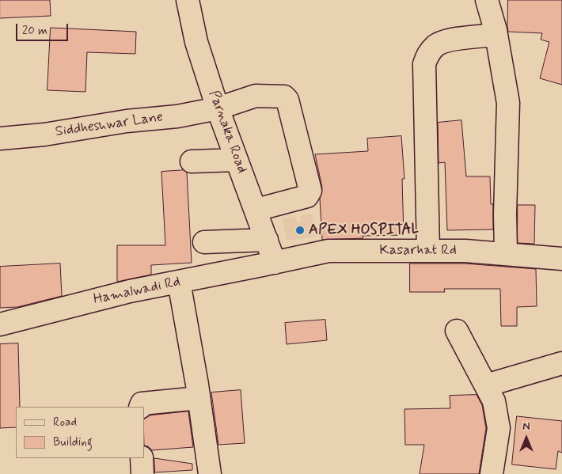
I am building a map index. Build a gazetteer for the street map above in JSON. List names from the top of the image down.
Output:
{
  "streets": {
    "street": [
      "Siddheshwar Lane",
      "Parnaka Road",
      "Kasarhat Rd",
      "Hamalwadi Rd"
    ]
  },
  "crossings": [
    ["Siddheshwar Lane", "Parnaka Road"],
    ["Parnaka Road", "Kasarhat Rd"],
    ["Parnaka Road", "Hamalwadi Rd"],
    ["Kasarhat Rd", "Hamalwadi Rd"]
  ],
  "places": ["APEX HOSPITAL"],
  "legend": ["Road", "Building"],
  "scale_bar": "20 m",
  "north": "top"
}
